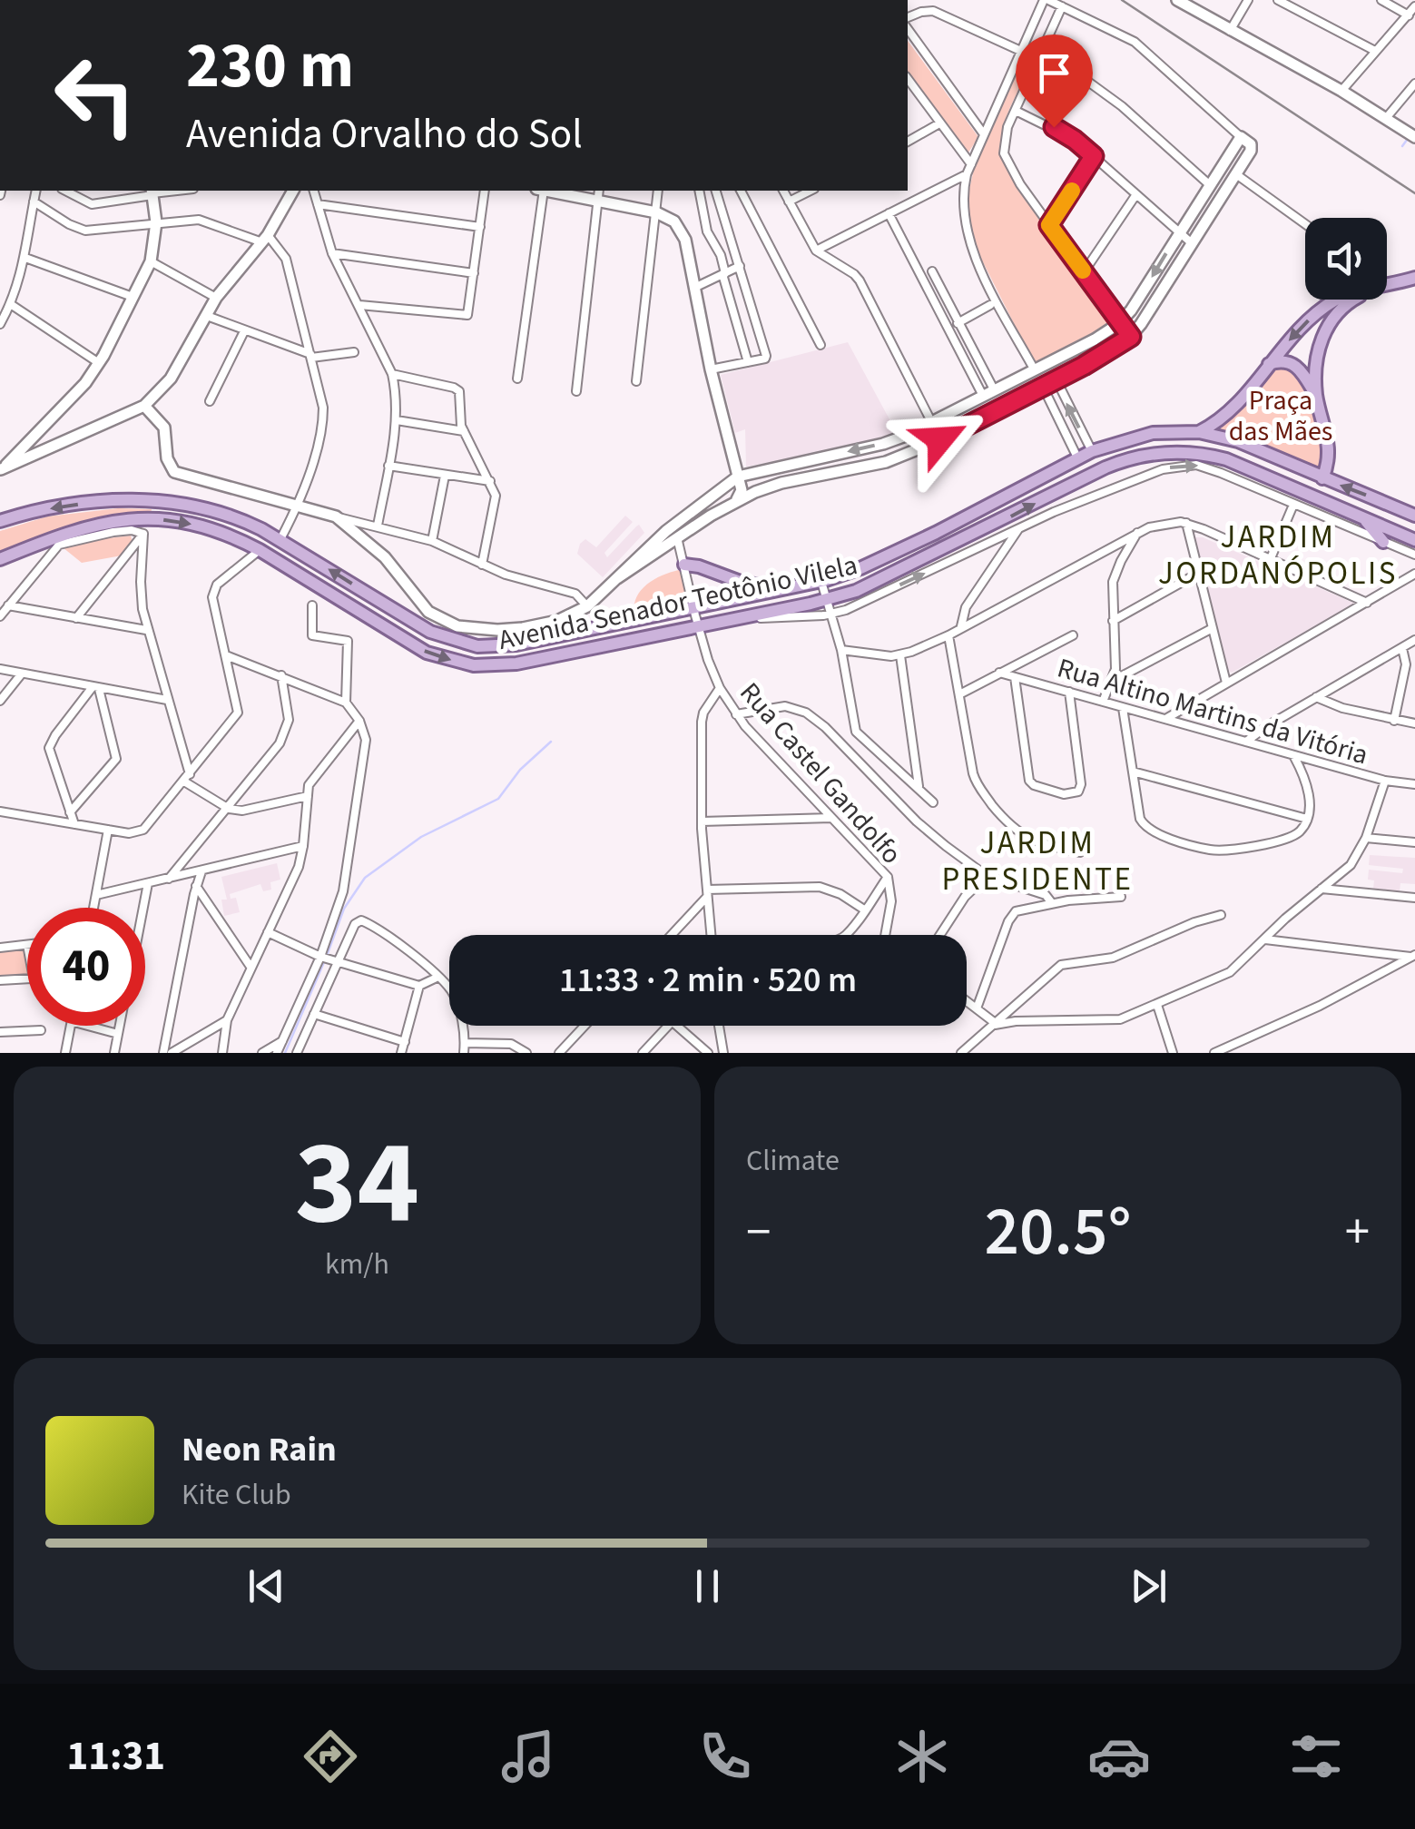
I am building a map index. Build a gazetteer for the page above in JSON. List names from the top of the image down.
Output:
{
  "streets": {
    "main road": ["Avenida Senador Teotônio Vilela"],
    "street": ["Rua Altino Martins da Vitória", "Rua Castel Gandolfo"]
  },
  "crossings": [
    ["Avenida Senador Teotônio Vilela", "Rua Castel Gandolfo"]
  ],
  "districts": ["JARDIM JORDANÓPOLIS", "JARDIM PRESIDENTE"],
  "parks": ["Praça das Mães"],
  "page": {
    "turn": ["230 m", "Avenida Orvalho do Sol"],
    "limit": "40",
    "trip": "11:33 · 2 min · 520 m",
    "tile": [
      ["34", "km/h"],
      "Climate"
    ],
    "heat": ["−", "20.5°", "+"],
    "song": ["Neon Rain", "Kite Club"],
    "tabs": "11:31"
  }
}
